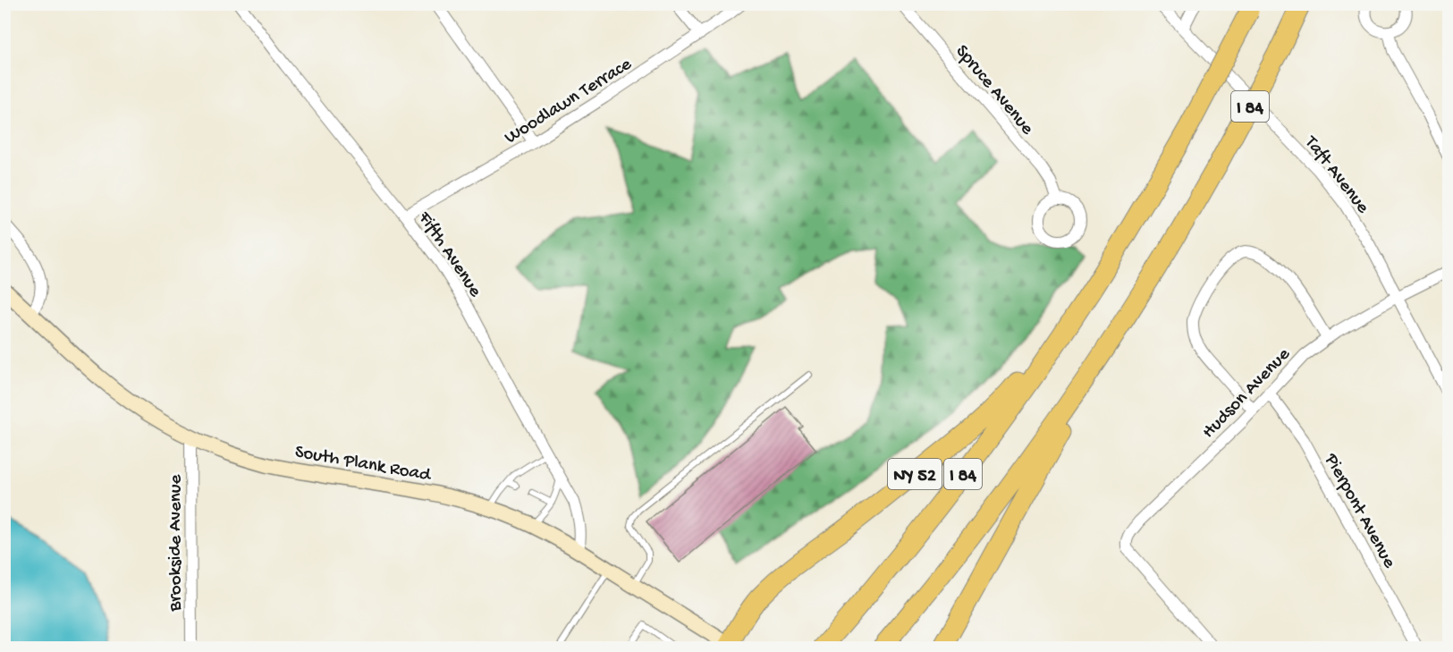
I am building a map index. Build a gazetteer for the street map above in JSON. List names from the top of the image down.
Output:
{
  "streets": {
    "highway": ["I 84", "NY 52"],
    "main road": ["South Plank Road"],
    "street": [
      "Spruce Avenue",
      "Woodlawn Terrace",
      "Taft Avenue",
      "Fifth Avenue",
      "Hudson Avenue",
      "Pierpont Avenue",
      "Brookside Avenue"
    ]
  },
  "crossings": [
    ["Woodlawn Terrace", "Fifth Avenue"],
    ["I 84", "NY 52"],
    ["Taft Avenue", "Hudson Avenue"],
    ["Fifth Avenue", "South Plank Road"],
    ["Hudson Avenue", "Pierpont Avenue"],
    ["South Plank Road", "NY 52"],
    ["South Plank Road", "Brookside Avenue"]
  ]
}
